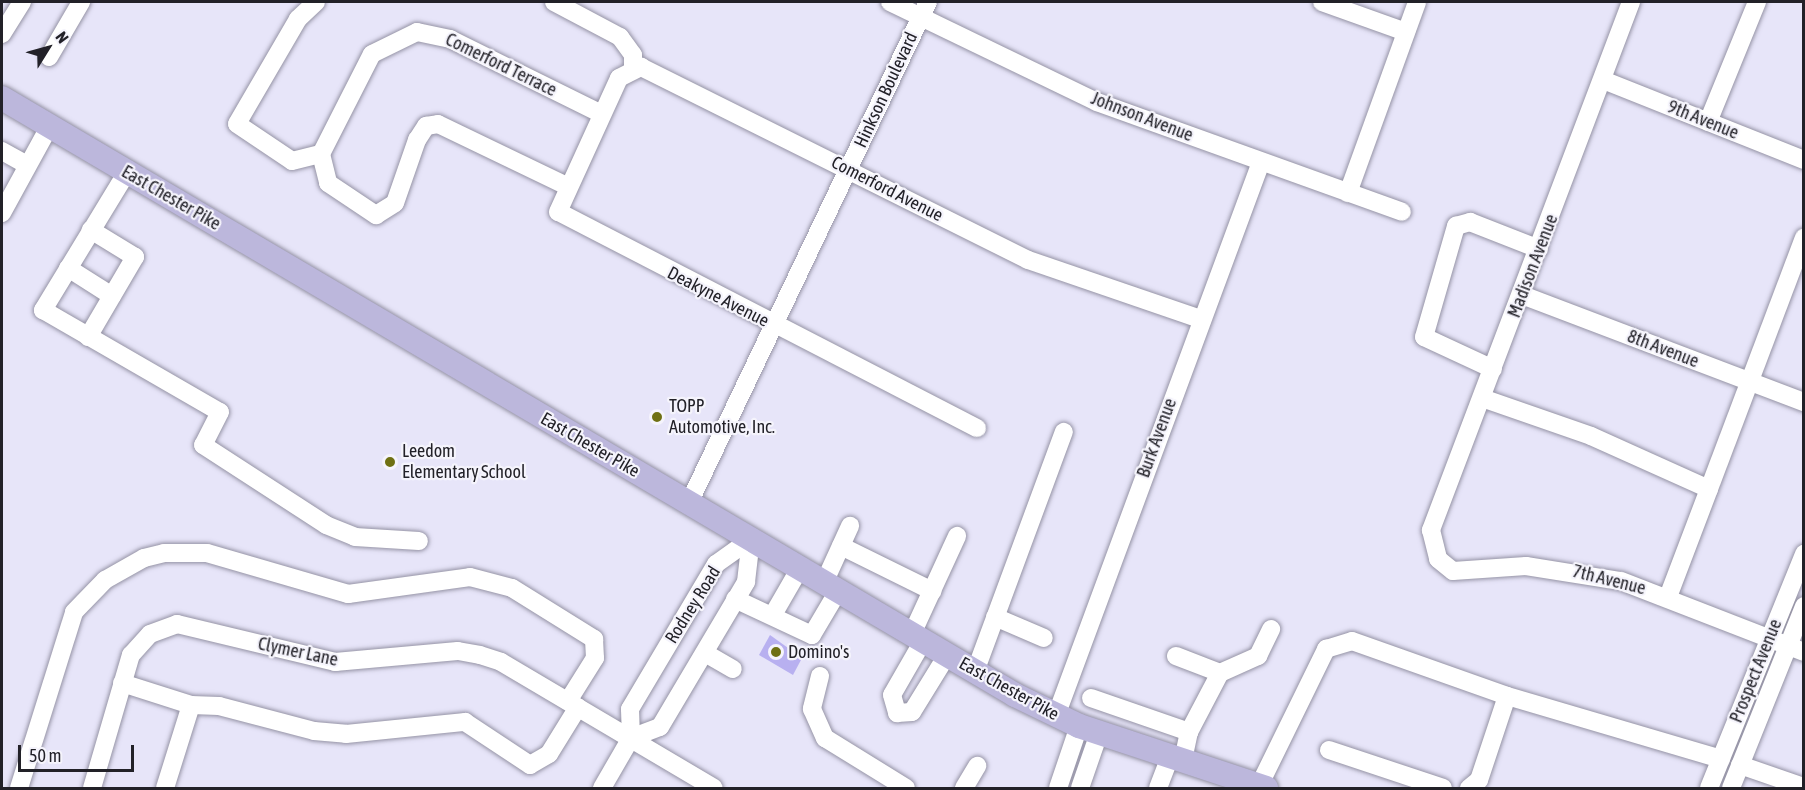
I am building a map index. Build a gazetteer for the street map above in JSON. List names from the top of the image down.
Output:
{
  "streets": {
    "main road": ["East Chester Pike"],
    "street": [
      "Comerford Terrace",
      "Hinkson Boulevard",
      "Johnson Avenue",
      "9th Avenue",
      "Comerford Avenue",
      "Madison Avenue",
      "Deakyne Avenue",
      "8th Avenue",
      "Burk Avenue",
      "7th Avenue",
      "Rodney Road",
      "Clymer Lane",
      "Prospect Avenue"
    ]
  },
  "crossings": [
    ["Comerford Terrace", "Deakyne Avenue"],
    ["Hinkson Boulevard", "Johnson Avenue"],
    ["Hinkson Boulevard", "Comerford Avenue"],
    ["Hinkson Boulevard", "East Chester Pike"],
    ["Hinkson Boulevard", "Deakyne Avenue"],
    ["Johnson Avenue", "Burk Avenue"],
    ["9th Avenue", "Madison Avenue"],
    ["Comerford Avenue", "Burk Avenue"],
    ["East Chester Pike", "Burk Avenue"],
    ["East Chester Pike", "Rodney Road"],
    ["Madison Avenue", "8th Avenue"],
    ["Madison Avenue", "7th Avenue"],
    ["7th Avenue", "Prospect Avenue"],
    ["Rodney Road", "Clymer Lane"]
  ],
  "places": ["TOPP Automotive, Inc.", "Leedom Elementary School", "Domino's"],
  "scale_bar": "50 m",
  "north": "top right"
}
